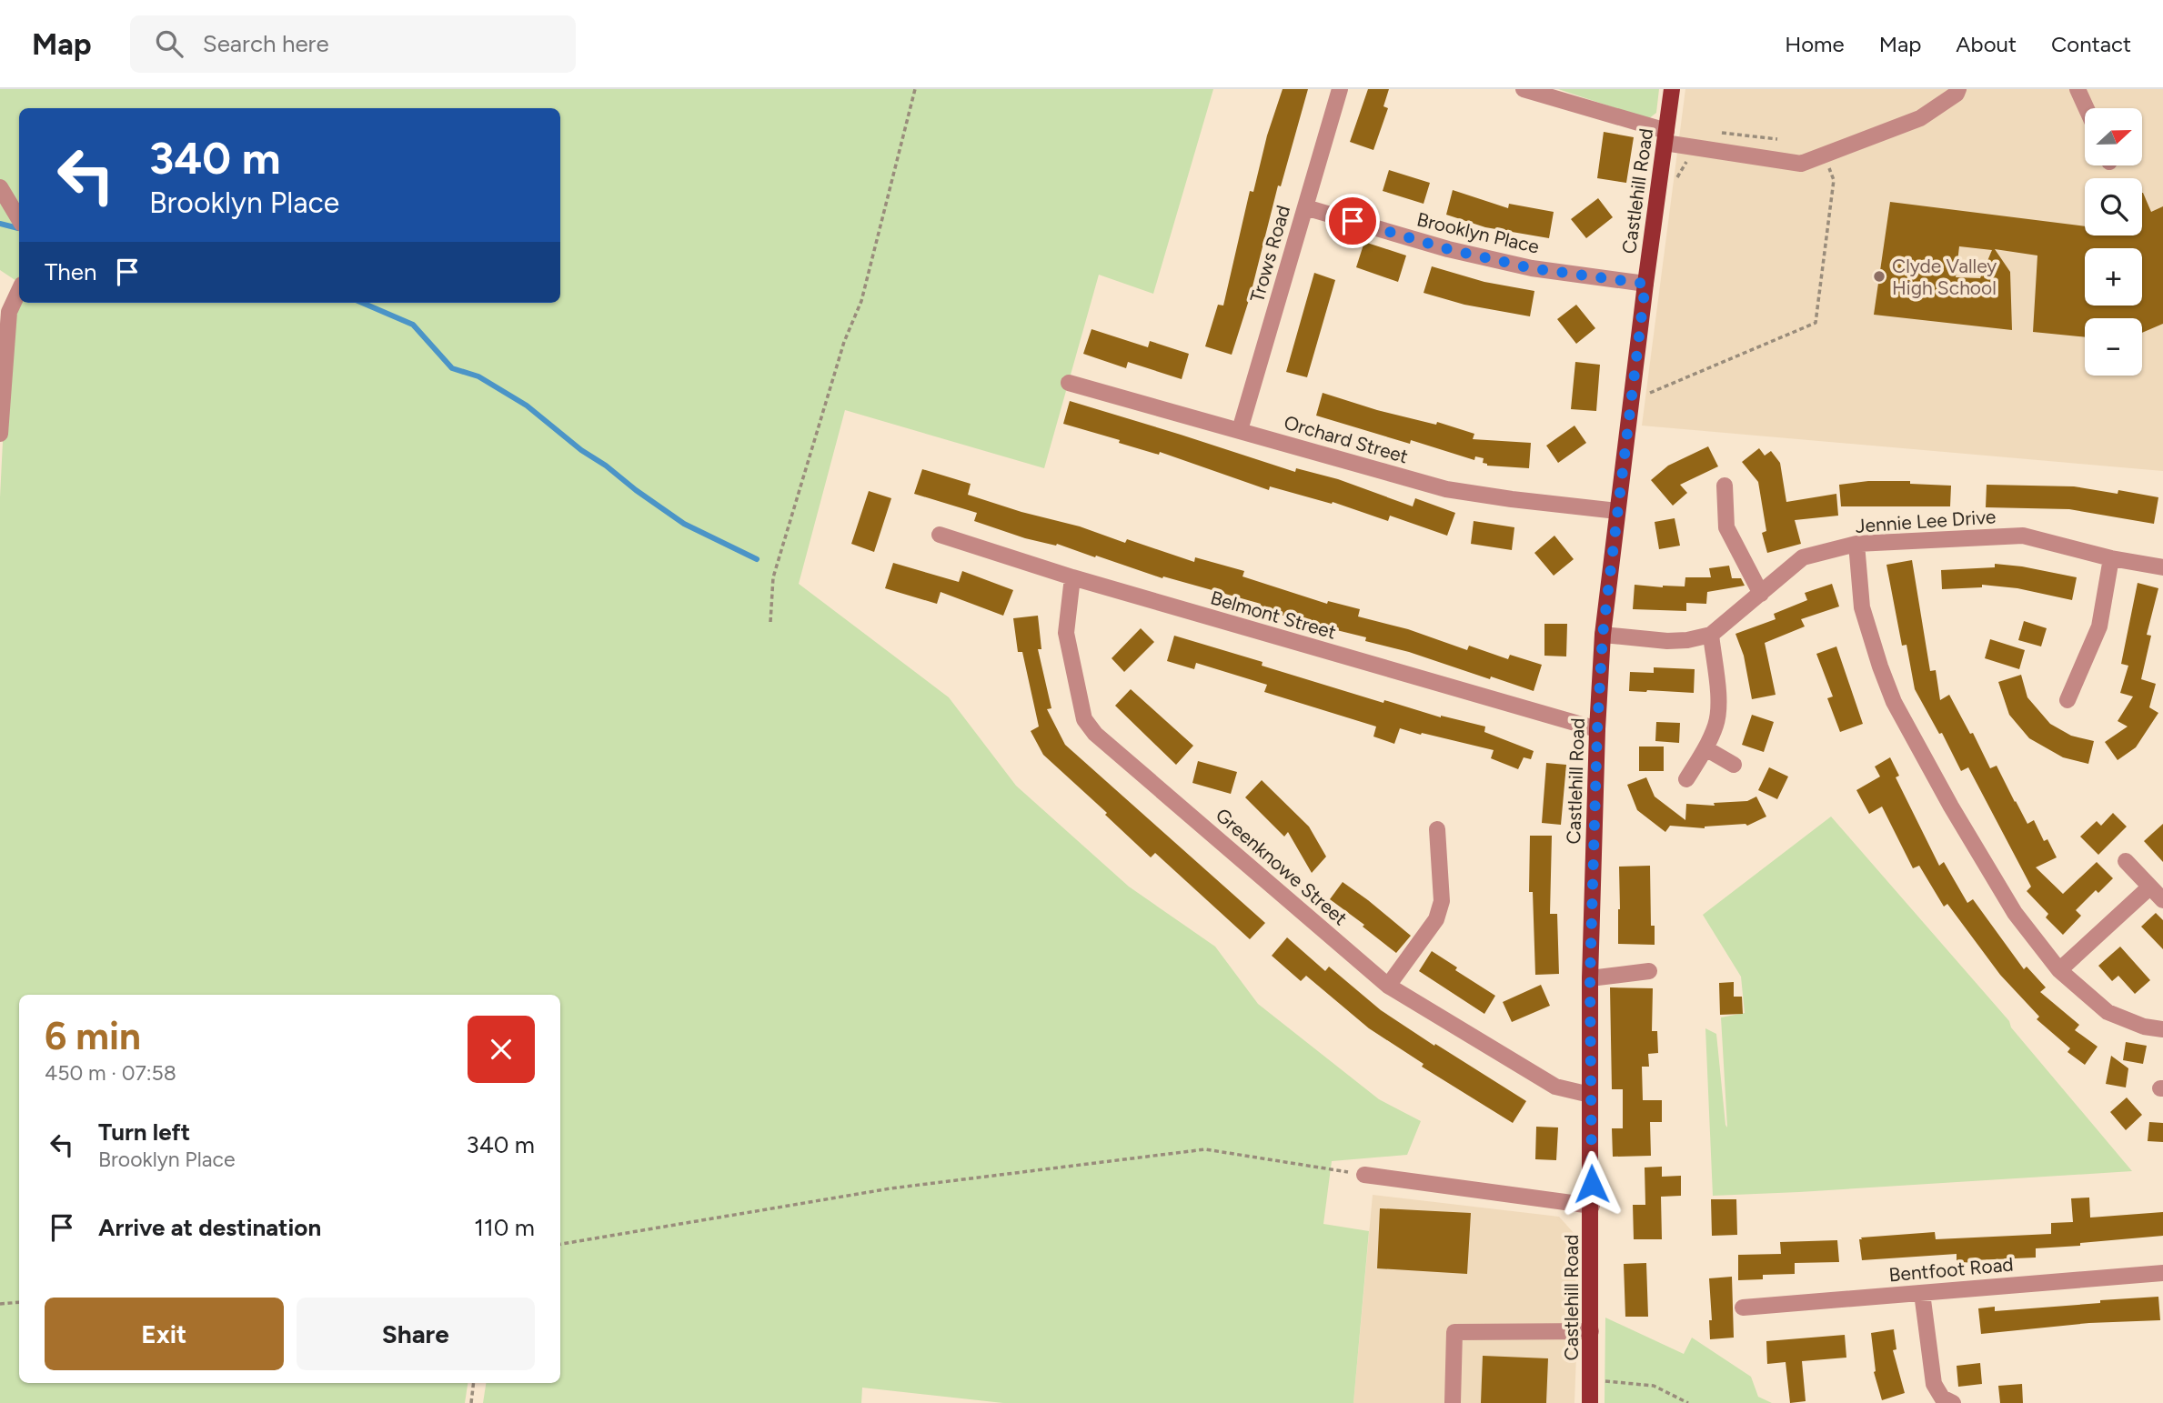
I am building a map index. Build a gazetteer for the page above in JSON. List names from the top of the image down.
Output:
{
  "streets": {
    "main road": ["Castlehill Road"],
    "street": [
      "Brooklyn Place",
      "Trows Road",
      "Orchard Street",
      "Jennie Lee Drive",
      "Belmont Street",
      "Greenknowe Street",
      "Bentfoot Road"
    ]
  },
  "crossings": [
    ["Castlehill Road", "Brooklyn Place"],
    ["Castlehill Road", "Orchard Street"],
    ["Castlehill Road", "Jennie Lee Drive"],
    ["Castlehill Road", "Belmont Street"],
    ["Castlehill Road", "Greenknowe Street"],
    ["Brooklyn Place", "Trows Road"],
    ["Trows Road", "Orchard Street"],
    ["Belmont Street", "Greenknowe Street"]
  ],
  "places": ["Clyde Valley High School"],
  "north": "right",
  "page": {
    "header": "Map",
    "search": "Search here",
    "nav": [
      "Home",
      "Map",
      "About",
      "Contact"
    ],
    "map_buttons": ["+", "−"],
    "turn": ["340 m", "Brooklyn Place"],
    "then": "Then",
    "heading": ["6 min", "450 m · 07:58"],
    "list": [
      {
        "name": "Turn left",
        "note": "Brooklyn Place",
        "value": "340 m"
      },
      {
        "name": "Arrive at destination",
        "value": "110 m"
      }
    ],
    "buttons": ["Exit", "Share"]
  }
}
